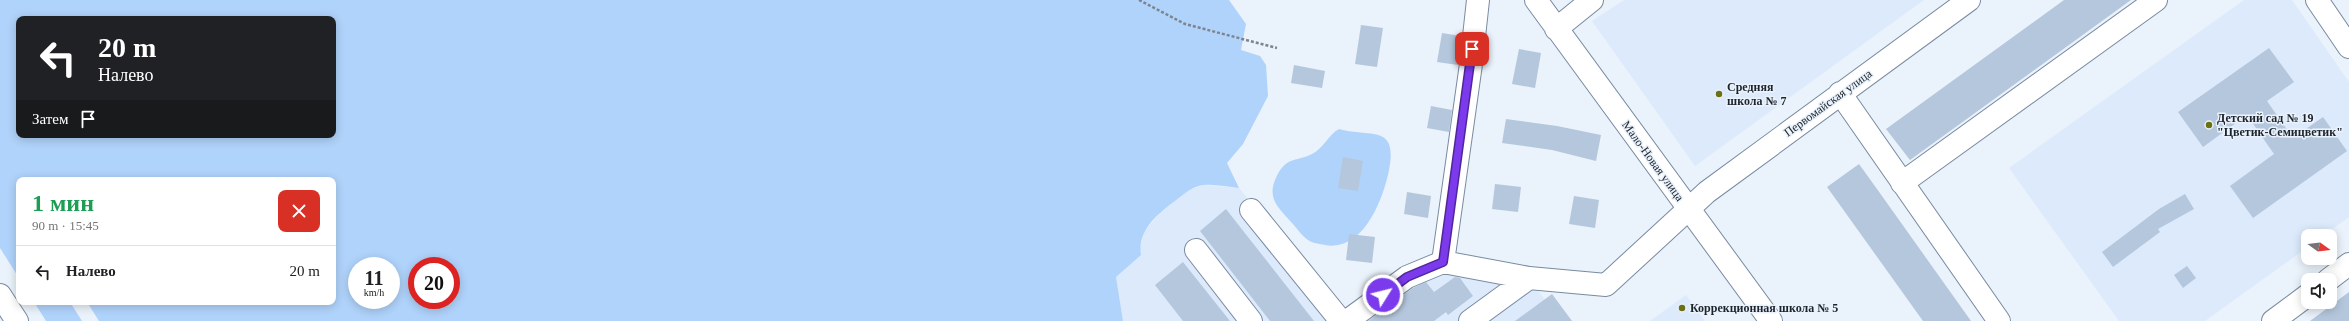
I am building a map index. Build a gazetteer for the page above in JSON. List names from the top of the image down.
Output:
{
  "streets": {
    "street": ["Первомайская улица", "Мало-Новая улица"]
  },
  "crossings": [
    ["Первомайская улица", "Мало-Новая улица"]
  ],
  "places": ["Средняя школа № 7", "Детский сад № 19 \"Цветик-Семицветик\"", "Коррекционная школа № 5"],
  "north": "right",
  "page": {
    "turn": ["20 m", "Налево"],
    "then": "Затем",
    "heading": ["1 мин", "90 m · 15:45"],
    "list": [
      {
        "name": "Налево",
        "value": "20 m"
      }
    ],
    "speed": "11 km/h",
    "limit": "20"
  }
}
